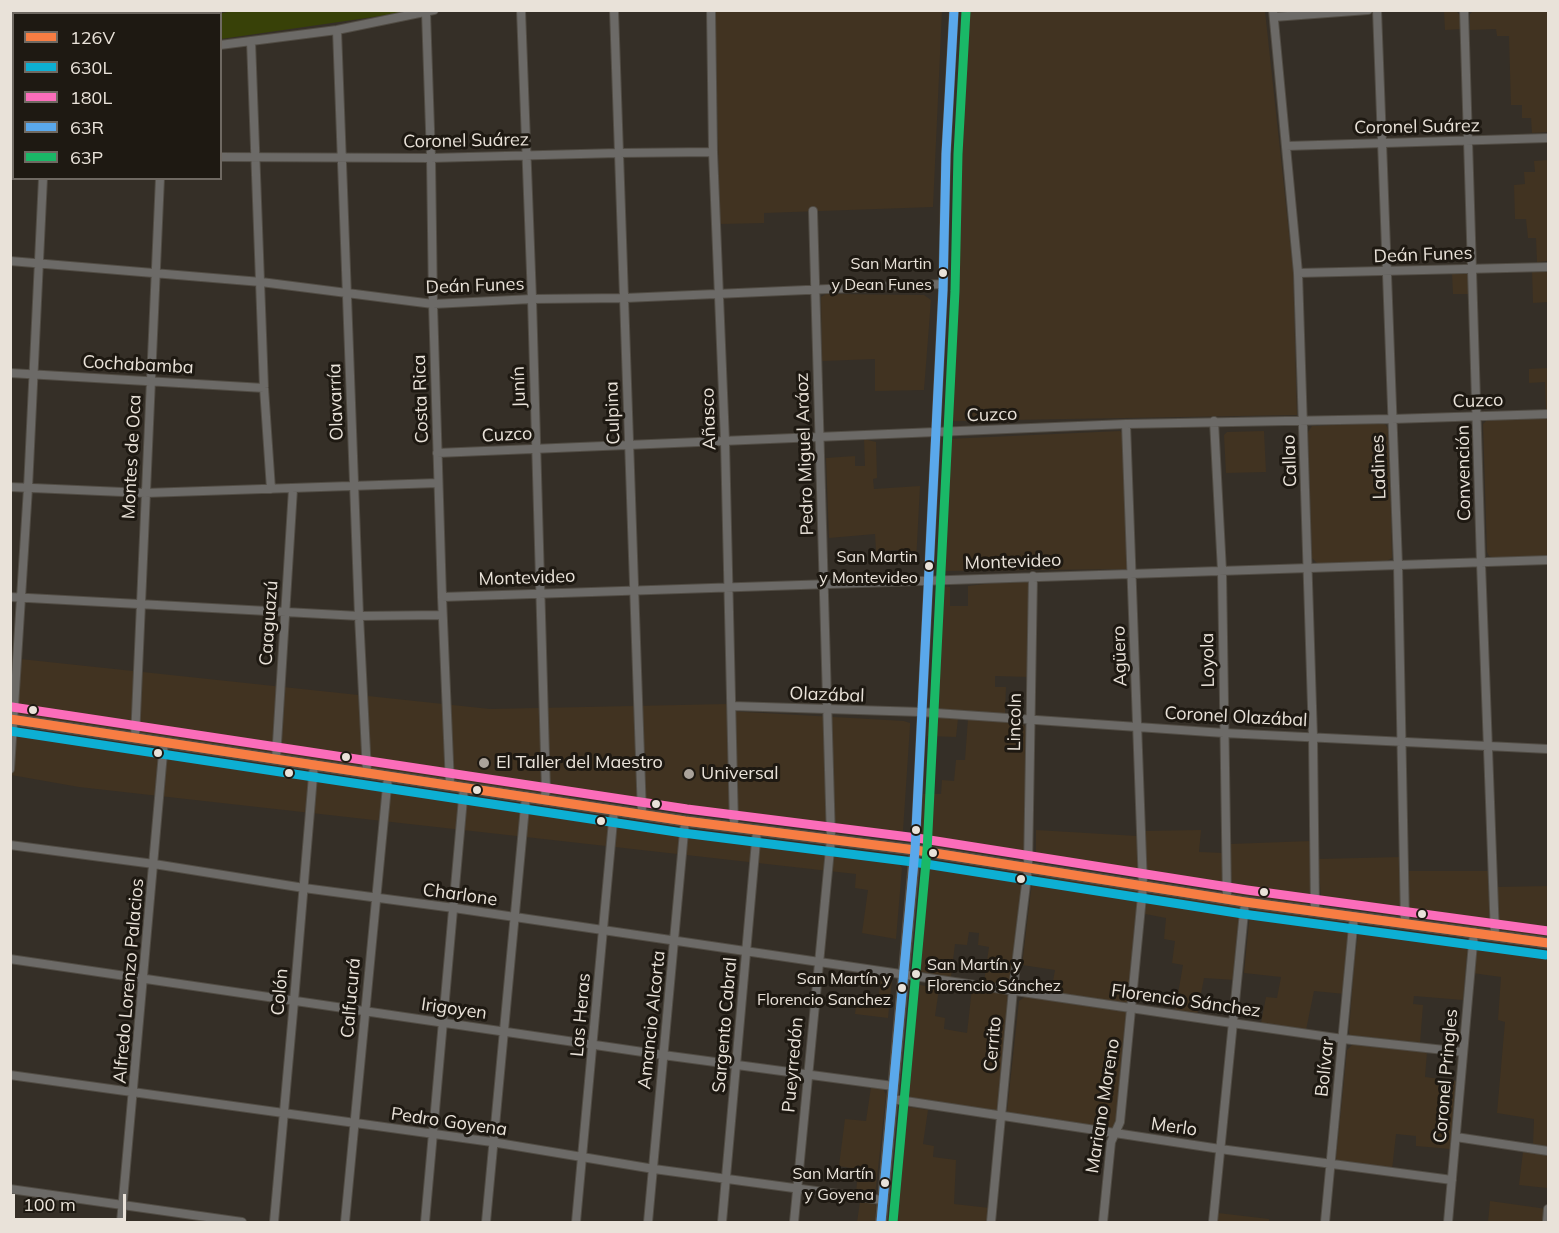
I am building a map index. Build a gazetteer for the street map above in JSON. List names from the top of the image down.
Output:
{
  "streets": {
    "street": [
      "Coronel Suárez",
      "Deán Funes",
      "Cochabamba",
      "Junín",
      "Costa Rica",
      "Cuzco",
      "Olavarría",
      "Culpina",
      "Añasco",
      "Pedro Miguel Aráoz",
      "Montes de Oca",
      "Callao",
      "Ladines",
      "Convención",
      "Montevideo",
      "Caaguazú",
      "Agüero",
      "Loyola",
      "Olazábal",
      "Coronel Olazábal",
      "Lincoln",
      "Charlone",
      "Alfredo Lorenzo Palacios",
      "Colón",
      "Calfucurá",
      "Florencio Sánchez",
      "Irigoyen",
      "Las Heras",
      "Amancio Alcorta",
      "Sargento Cabral",
      "Cerrito",
      "Pueyrredón",
      "Bolívar",
      "Coronel Pringles",
      "Mariano Moreno",
      "Pedro Goyena",
      "Merlo"
    ]
  },
  "crossings": [
    ["Coronel Suárez", "Junín"],
    ["Coronel Suárez", "Costa Rica"],
    ["Coronel Suárez", "Olavarría"],
    ["Coronel Suárez", "Culpina"],
    ["Coronel Suárez", "Añasco"],
    ["Coronel Suárez", "Callao"],
    ["Coronel Suárez", "Ladines"],
    ["Coronel Suárez", "Convención"],
    ["Deán Funes", "Junín"],
    ["Deán Funes", "Costa Rica"],
    ["Deán Funes", "Olavarría"],
    ["Deán Funes", "Culpina"],
    ["Deán Funes", "Añasco"],
    ["Deán Funes", "Pedro Miguel Aráoz"],
    ["Deán Funes", "Montes de Oca"],
    ["Deán Funes", "Callao"],
    ["Deán Funes", "Ladines"],
    ["Deán Funes", "Convención"],
    ["Cochabamba", "Montes de Oca"],
    ["Junín", "Cuzco"],
    ["Junín", "Montevideo"],
    ["Costa Rica", "Cuzco"],
    ["Costa Rica", "Montevideo"],
    ["Cuzco", "Culpina"],
    ["Cuzco", "Añasco"],
    ["Cuzco", "Pedro Miguel Aráoz"],
    ["Cuzco", "Callao"],
    ["Cuzco", "Ladines"],
    ["Cuzco", "Convención"],
    ["Cuzco", "Agüero"],
    ["Cuzco", "Loyola"],
    ["Culpina", "Montevideo"],
    ["Añasco", "Montevideo"],
    ["Añasco", "Olazábal"],
    ["Pedro Miguel Aráoz", "Montevideo"],
    ["Pedro Miguel Aráoz", "Olazábal"],
    ["Pedro Miguel Aráoz", "Pueyrredón"],
    ["Callao", "Montevideo"],
    ["Callao", "Coronel Olazábal"],
    ["Ladines", "Montevideo"],
    ["Ladines", "Coronel Olazábal"],
    ["Convención", "Montevideo"],
    ["Convención", "Coronel Olazábal"],
    ["Montevideo", "Agüero"],
    ["Montevideo", "Loyola"],
    ["Montevideo", "Lincoln"],
    ["Agüero", "Coronel Olazábal"],
    ["Agüero", "Mariano Moreno"],
    ["Loyola", "Coronel Olazábal"],
    ["Olazábal", "Coronel Olazábal"],
    ["Coronel Olazábal", "Lincoln"],
    ["Lincoln", "Cerrito"],
    ["Charlone", "Alfredo Lorenzo Palacios"],
    ["Charlone", "Colón"],
    ["Charlone", "Calfucurá"],
    ["Charlone", "Florencio Sánchez"],
    ["Charlone", "Las Heras"],
    ["Charlone", "Amancio Alcorta"],
    ["Charlone", "Sargento Cabral"],
    ["Charlone", "Pueyrredón"],
    ["Alfredo Lorenzo Palacios", "Irigoyen"],
    ["Alfredo Lorenzo Palacios", "Pedro Goyena"],
    ["Colón", "Irigoyen"],
    ["Colón", "Pedro Goyena"],
    ["Calfucurá", "Irigoyen"],
    ["Calfucurá", "Pedro Goyena"],
    ["Florencio Sánchez", "Cerrito"],
    ["Florencio Sánchez", "Bolívar"],
    ["Florencio Sánchez", "Coronel Pringles"],
    ["Florencio Sánchez", "Mariano Moreno"],
    ["Irigoyen", "Las Heras"],
    ["Irigoyen", "Amancio Alcorta"],
    ["Irigoyen", "Sargento Cabral"],
    ["Irigoyen", "Pueyrredón"],
    ["Las Heras", "Pedro Goyena"],
    ["Amancio Alcorta", "Pedro Goyena"],
    ["Sargento Cabral", "Pedro Goyena"],
    ["Cerrito", "Merlo"],
    ["Pueyrredón", "Pedro Goyena"],
    ["Bolívar", "Merlo"],
    ["Coronel Pringles", "Merlo"],
    ["Mariano Moreno", "Merlo"]
  ],
  "places": [
    "San Martin y Dean Funes",
    "San Martin y Montevideo",
    "El Taller del Maestro",
    "Universal",
    "San Martín y Florencio Sánchez",
    "San Martín y Florencio Sanchez",
    "San Martín y Goyena"
  ],
  "lines": [
    "transit line 63R",
    "transit line 63P",
    "transit line 180L",
    "transit line 126V",
    "transit line 630L"
  ],
  "legend": [
    "126V",
    "630L",
    "180L",
    "63R",
    "63P"
  ],
  "scale_bar": "100 m"
}
